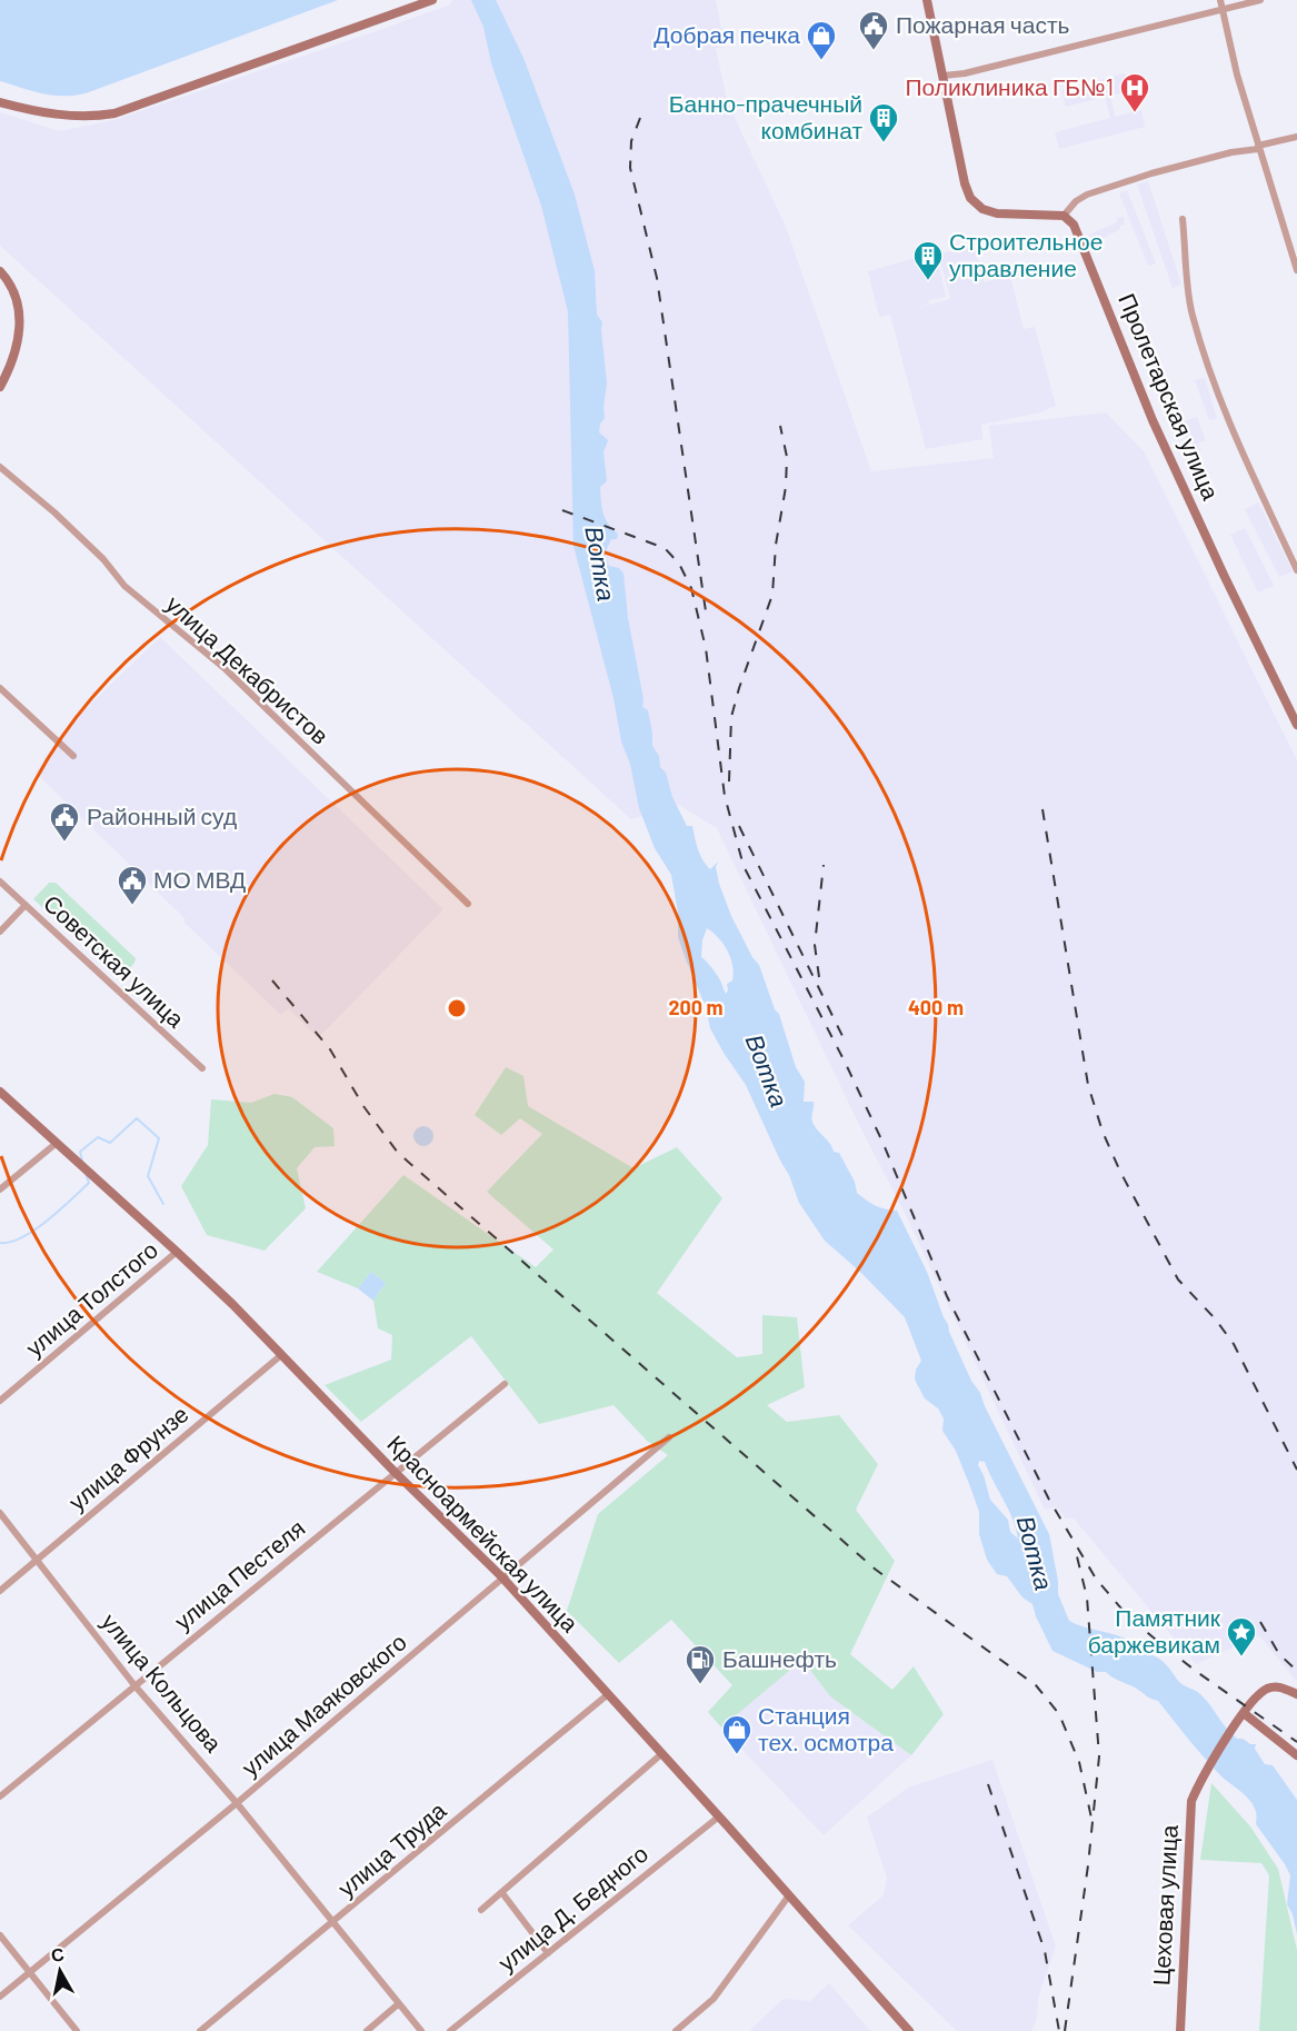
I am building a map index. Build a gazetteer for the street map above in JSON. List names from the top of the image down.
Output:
{
  "streets": {
    "main road": ["Пролетарская улица", "Красноармейская улица", "Цеховая улица"],
    "street": [
      "улица Декабристов",
      "Советская улица",
      "улица Толстого",
      "улица Фрунзе",
      "улица Пестеля",
      "улица Кольцова",
      "улица Маяковского",
      "улица Труда",
      "улица Д. Бедного"
    ]
  },
  "crossings": [
    ["улица Толстого", "Красноармейская улица"],
    ["улица Фрунзе", "Красноармейская улица"],
    ["улица Фрунзе", "улица Кольцова"],
    ["Красноармейская улица", "улица Пестеля"],
    ["Красноармейская улица", "улица Маяковского"],
    ["Красноармейская улица", "улица Труда"],
    ["Красноармейская улица", "улица Д. Бедного"],
    ["улица Пестеля", "улица Кольцова"],
    ["улица Кольцова", "улица Маяковского"],
    ["улица Кольцова", "улица Труда"]
  ],
  "water": ["Вотка"],
  "places": {
    "public building": ["Пожарная часть", "Районный суд", "МО МВД"],
    "shop": ["Добрая печка", "Станция тех. осмотра"],
    "hospital": ["Поликлиника ГБ№1"],
    "building": ["Банно-прачечный комбинат", "Строительное управление"],
    "place": ["Памятник баржевикам"],
    "fuel station": ["Башнефть"]
  },
  "north": "top",
  "rings": ["200 m", "400 m"]
}
